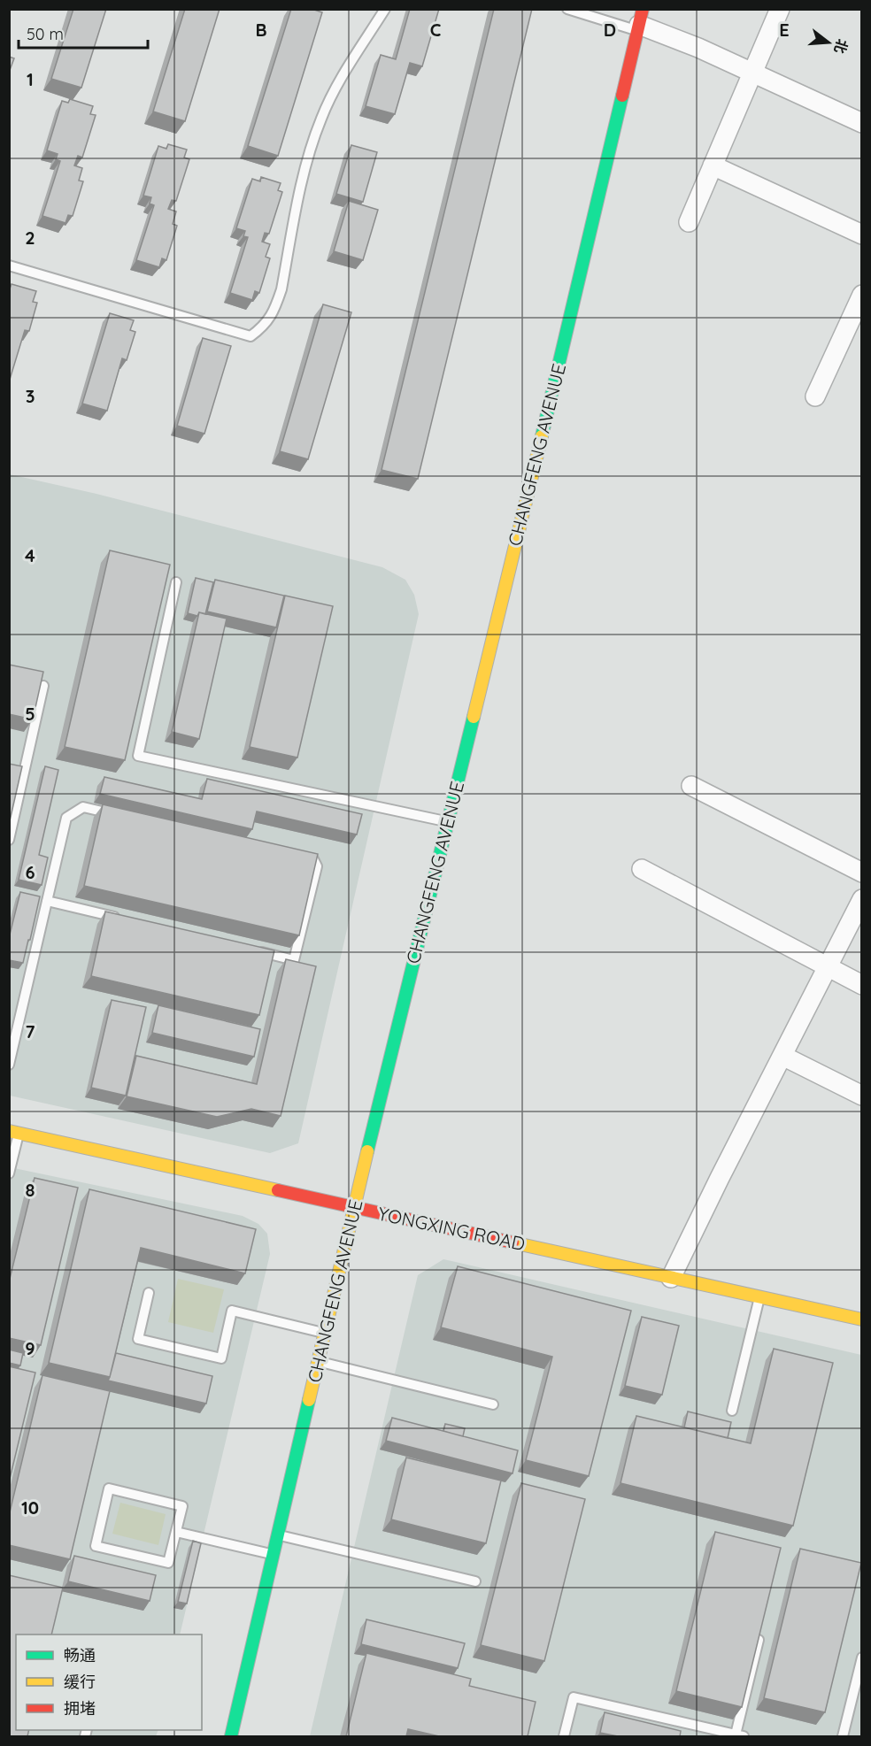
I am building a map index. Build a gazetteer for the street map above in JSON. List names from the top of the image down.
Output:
{
  "streets": {
    "main road": ["CHANGFENG AVENUE", "YONGXING ROAD"]
  },
  "crossings": [
    ["CHANGFENG AVENUE", "YONGXING ROAD"]
  ],
  "legend": ["畅通", "缓行", "拥堵"],
  "scale_bar": "50 m",
  "north": "right",
  "grid": {
    "columns": [
      "B",
      "C",
      "D",
      "E"
    ],
    "rows": [
      "1",
      "2",
      "3",
      "4",
      "5",
      "6",
      "7",
      "8",
      "9",
      "10"
    ]
  }
}
